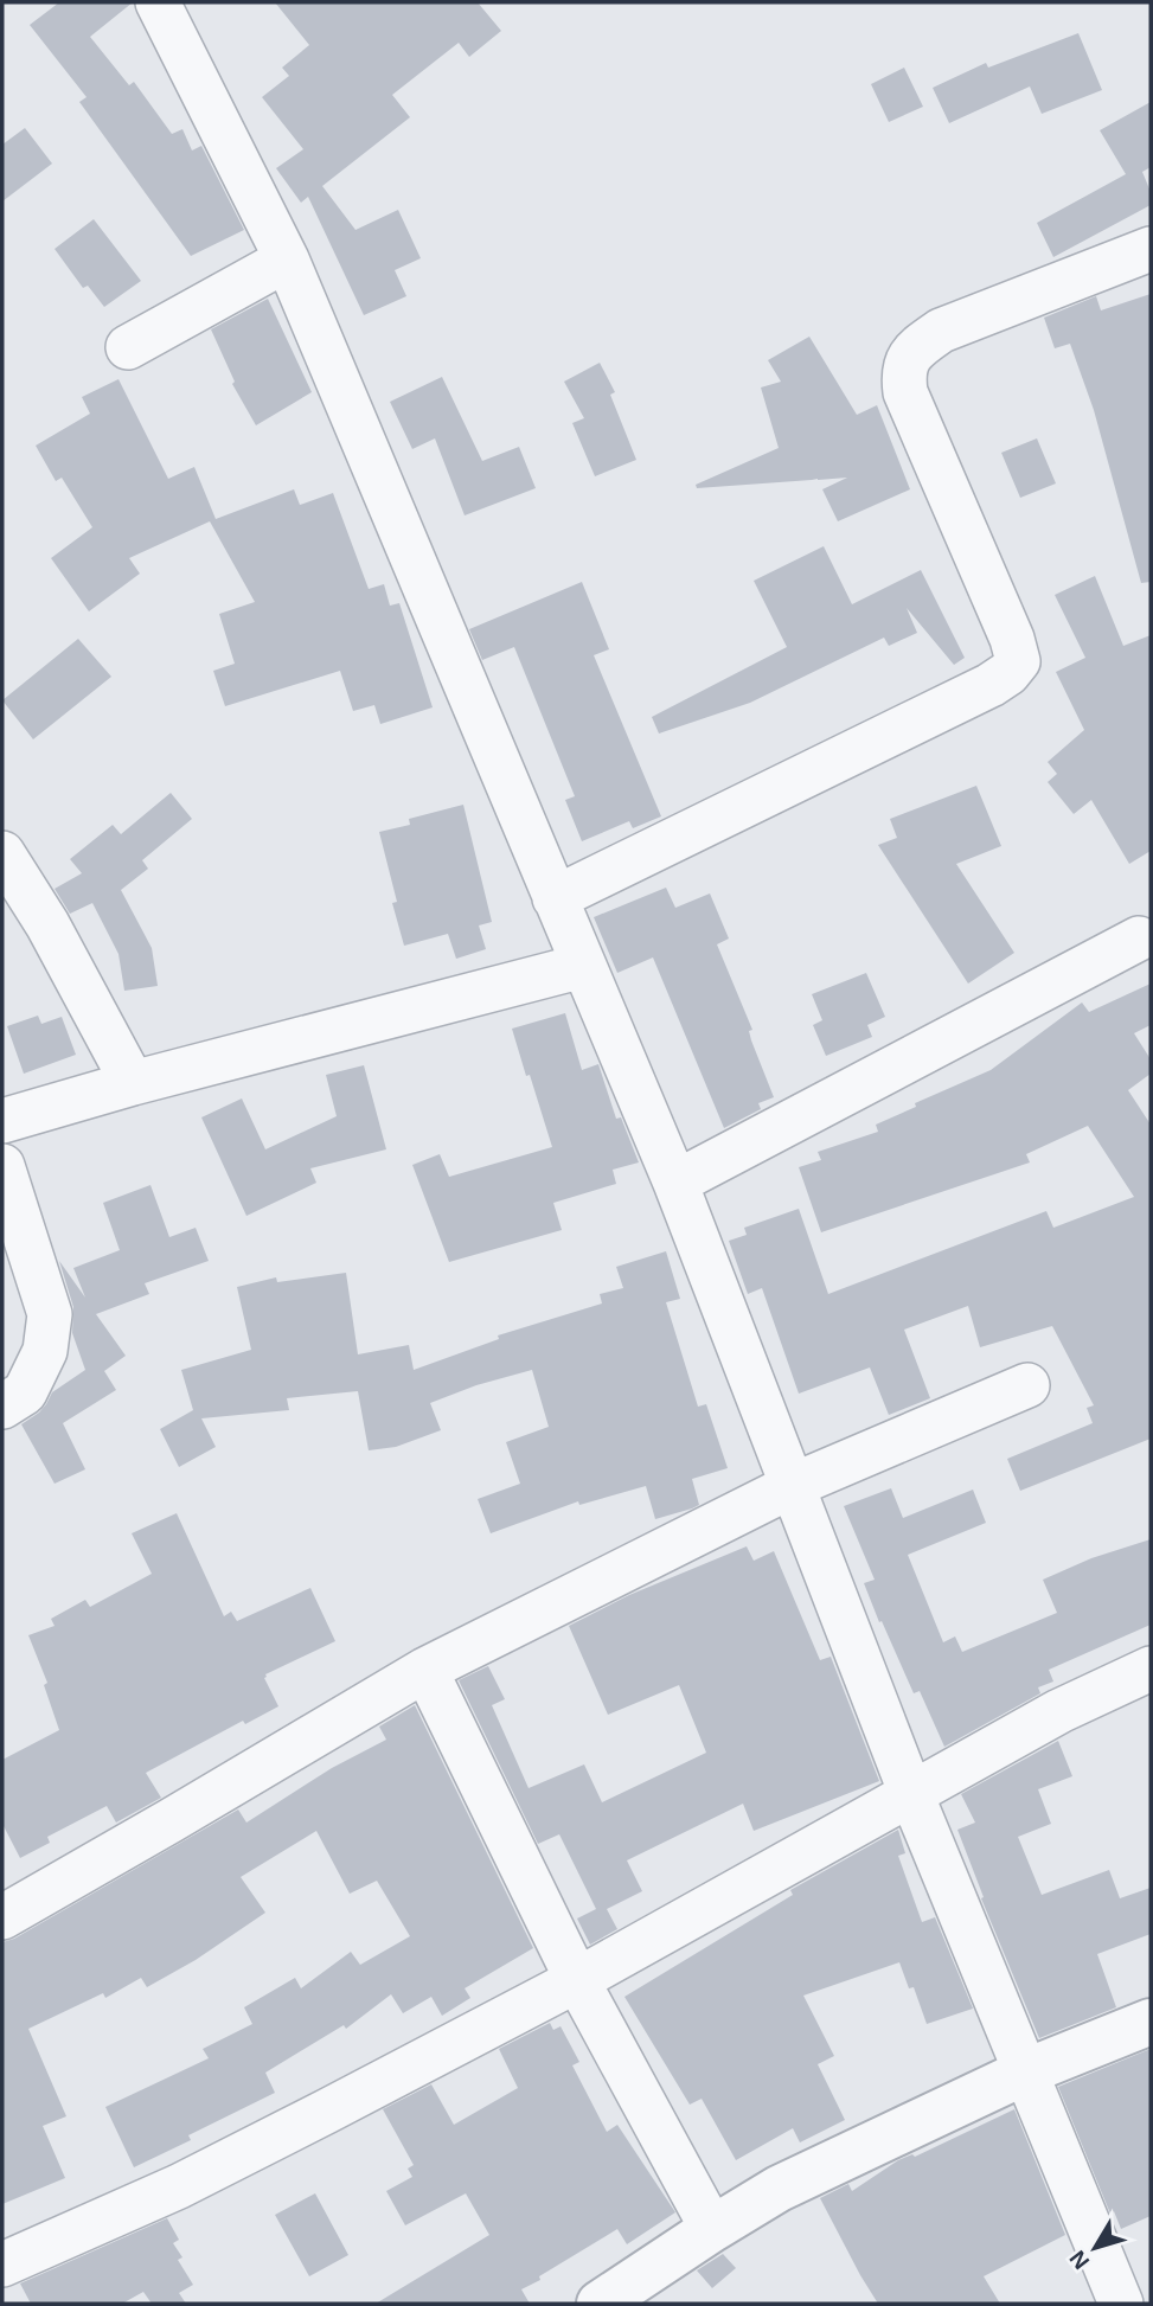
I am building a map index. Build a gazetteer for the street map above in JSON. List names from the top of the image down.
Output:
{
  "north": "bottom left"
}
